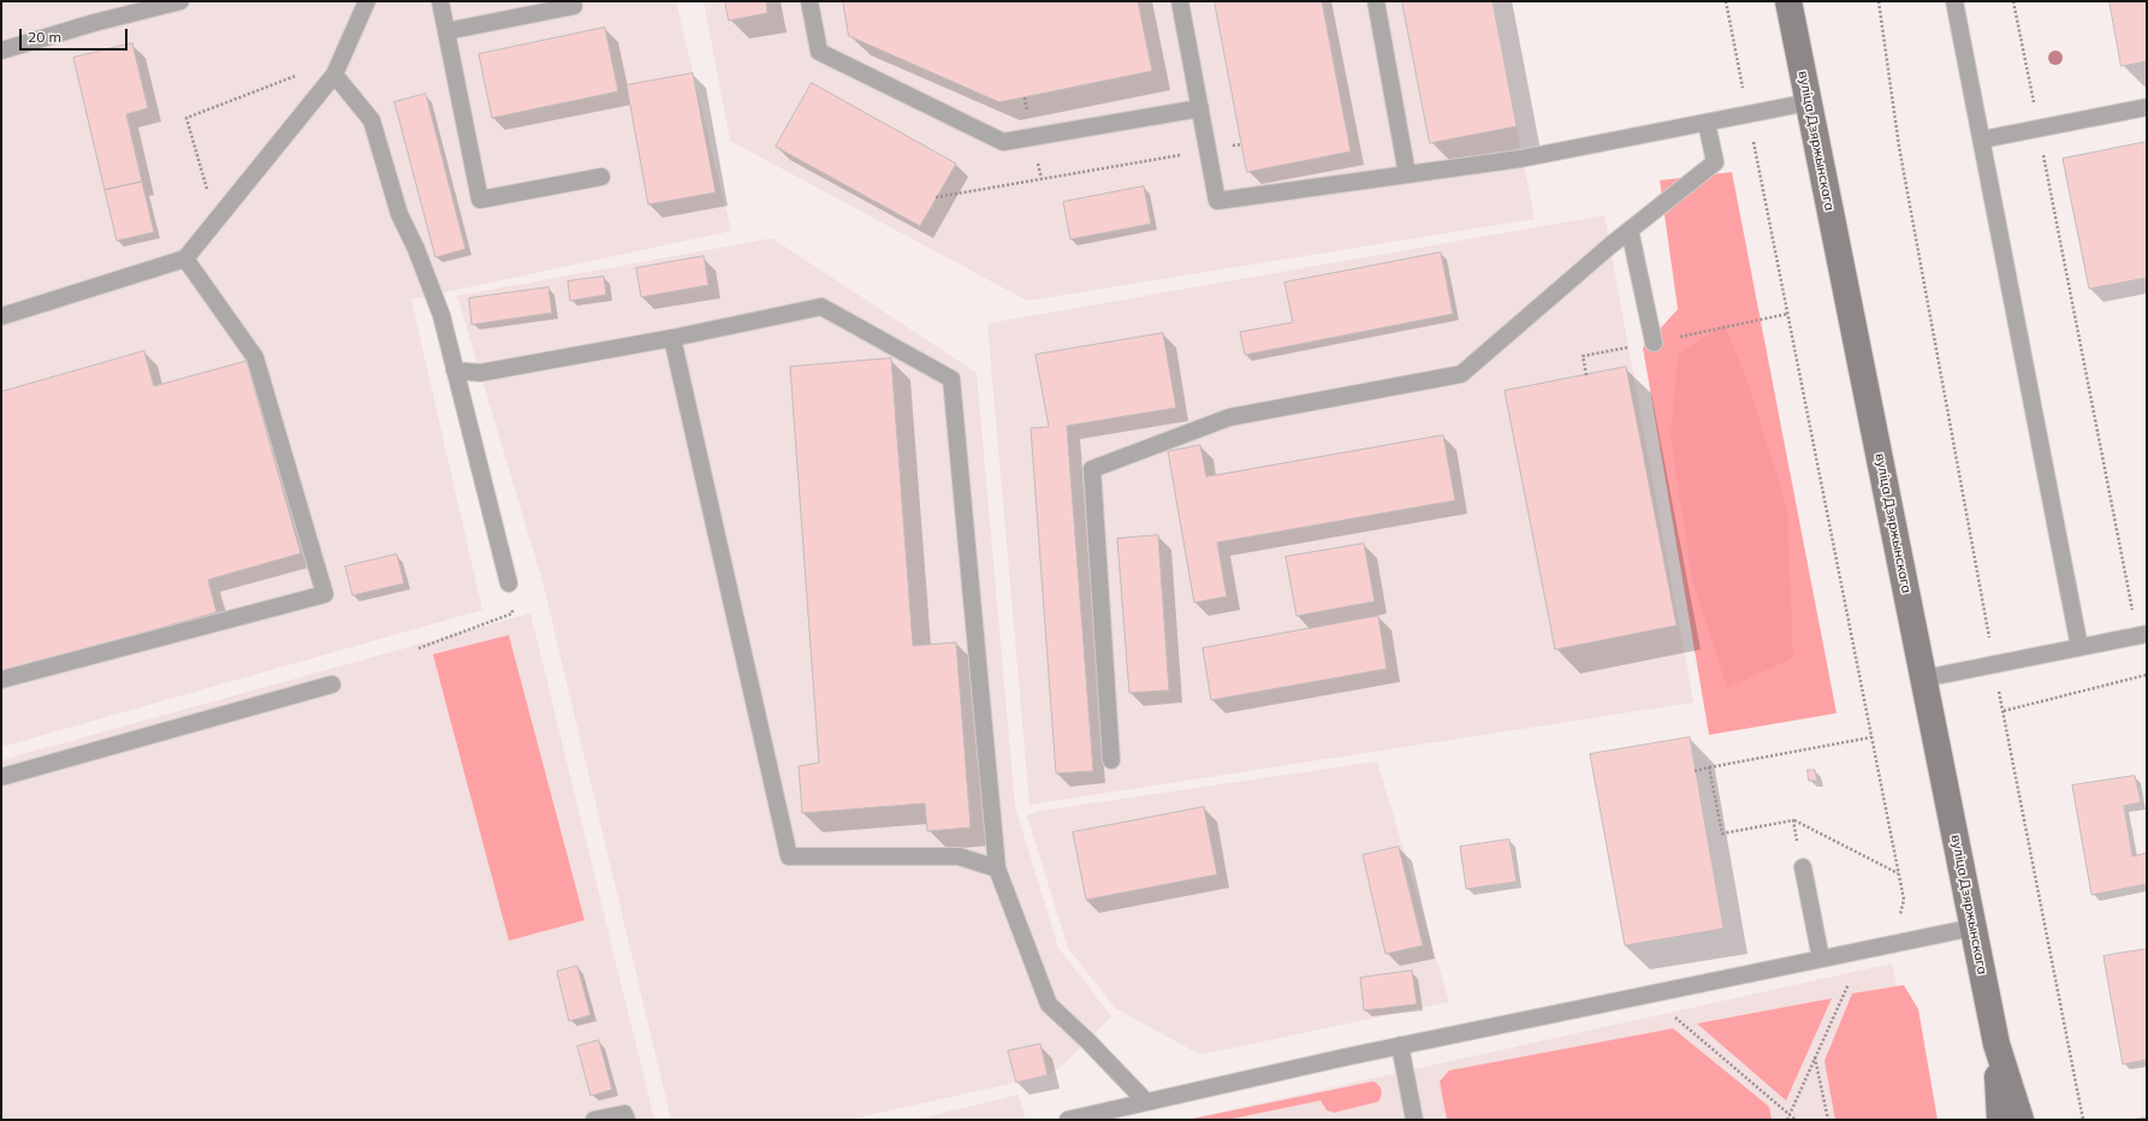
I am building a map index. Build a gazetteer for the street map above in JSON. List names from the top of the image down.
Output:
{
  "streets": {
    "main road": ["вуліца Дзяржынскага"]
  },
  "scale_bar": "20 m"
}
